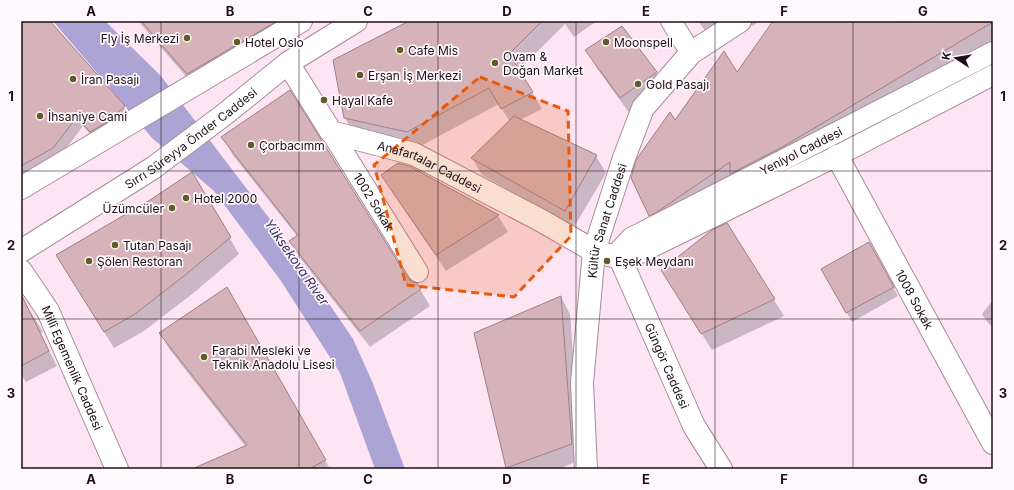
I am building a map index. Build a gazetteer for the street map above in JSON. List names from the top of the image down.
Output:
{
  "streets": {
    "street": [
      "Sırrı Süreyya Önder Caddesi",
      "Yeniyol Caddesi",
      "Anafartalar Caddesi",
      "1002 Sokak",
      "Kültür Sanat Caddesi",
      "1008 Sokak",
      "Güngör Caddesi",
      "Millî Egemenlik Caddesi"
    ]
  },
  "crossings": [
    ["Yeniyol Caddesi", "Anafartalar Caddesi"],
    ["Yeniyol Caddesi", "Kültür Sanat Caddesi"],
    ["Yeniyol Caddesi", "1008 Sokak"],
    ["Yeniyol Caddesi", "Güngör Caddesi"],
    ["Anafartalar Caddesi", "1002 Sokak"],
    ["Anafartalar Caddesi", "Kültür Sanat Caddesi"]
  ],
  "water": ["Yüksekova River"],
  "places": [
    "Fly İş Merkezi",
    "Hotel Oslo",
    "Moonspell",
    "Cafe Mis",
    "Ovam & Doğan Market",
    "Erşan İş Merkezi",
    "İran Pasajı",
    "Gold Pasajı",
    "Hayal Kafe",
    "İhsaniye Cami",
    "Çorbacımm",
    "Hotel 2000",
    "Üzümcüler",
    "Tutan Pasajı",
    "Şölen Restoran",
    "Eşek Meydanı",
    "Farabi Mesleki ve Teknik Anadolu Lisesi"
  ],
  "north": "left",
  "grid": {
    "columns": [
      "A",
      "B",
      "C",
      "D",
      "E",
      "F",
      "G"
    ],
    "rows": ["1", "2", "3"]
  }
}
